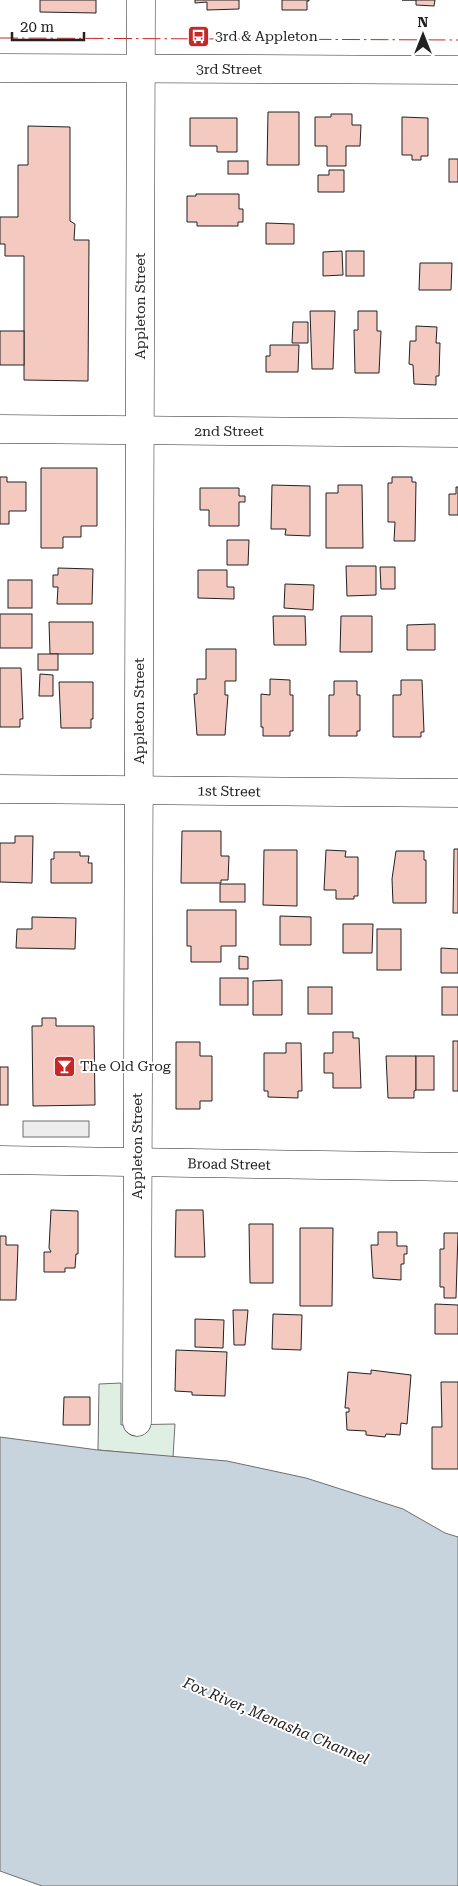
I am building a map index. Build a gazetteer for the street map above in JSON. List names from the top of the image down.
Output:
{
  "streets": {
    "street": [
      "3rd Street",
      "Appleton Street",
      "2nd Street",
      "1st Street",
      "Broad Street"
    ]
  },
  "crossings": [
    ["3rd Street", "Appleton Street"],
    ["Appleton Street", "2nd Street"],
    ["Appleton Street", "1st Street"],
    ["Appleton Street", "Broad Street"]
  ],
  "water": ["Fox River, Menasha Channel"],
  "places": {
    "bus stop": ["3rd & Appleton"],
    "bar": ["The Old Grog"]
  },
  "scale_bar": "20 m",
  "north": "top"
}
